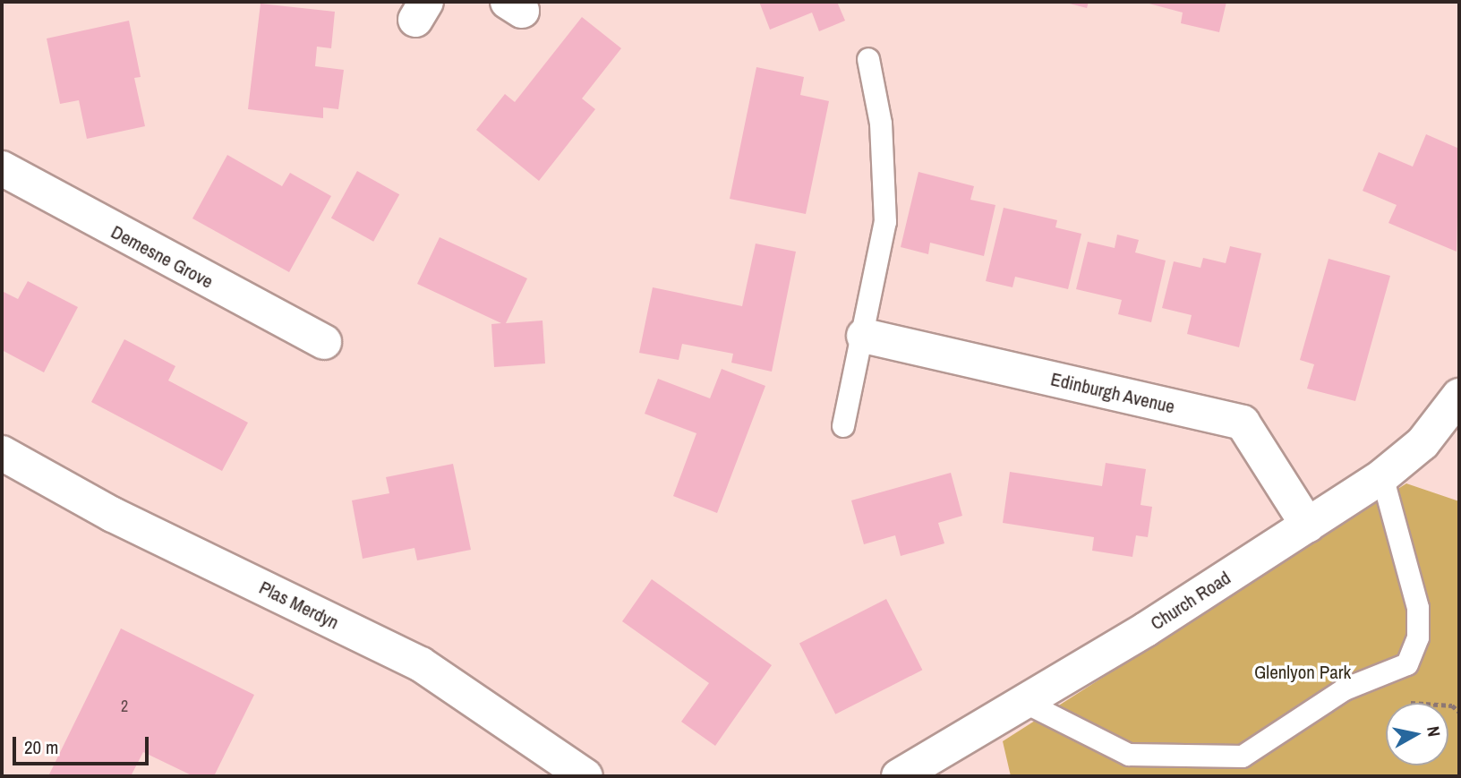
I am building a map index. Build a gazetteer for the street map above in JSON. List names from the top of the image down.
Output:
{
  "streets": {
    "street": [
      "Demesne Grove",
      "Edinburgh Avenue",
      "Church Road",
      "Plas Merdyn"
    ]
  },
  "crossings": [
    ["Edinburgh Avenue", "Church Road"]
  ],
  "parks": ["Glenlyon Park"],
  "house_numbers": ["2"],
  "scale_bar": "20 m",
  "north": "right"
}
